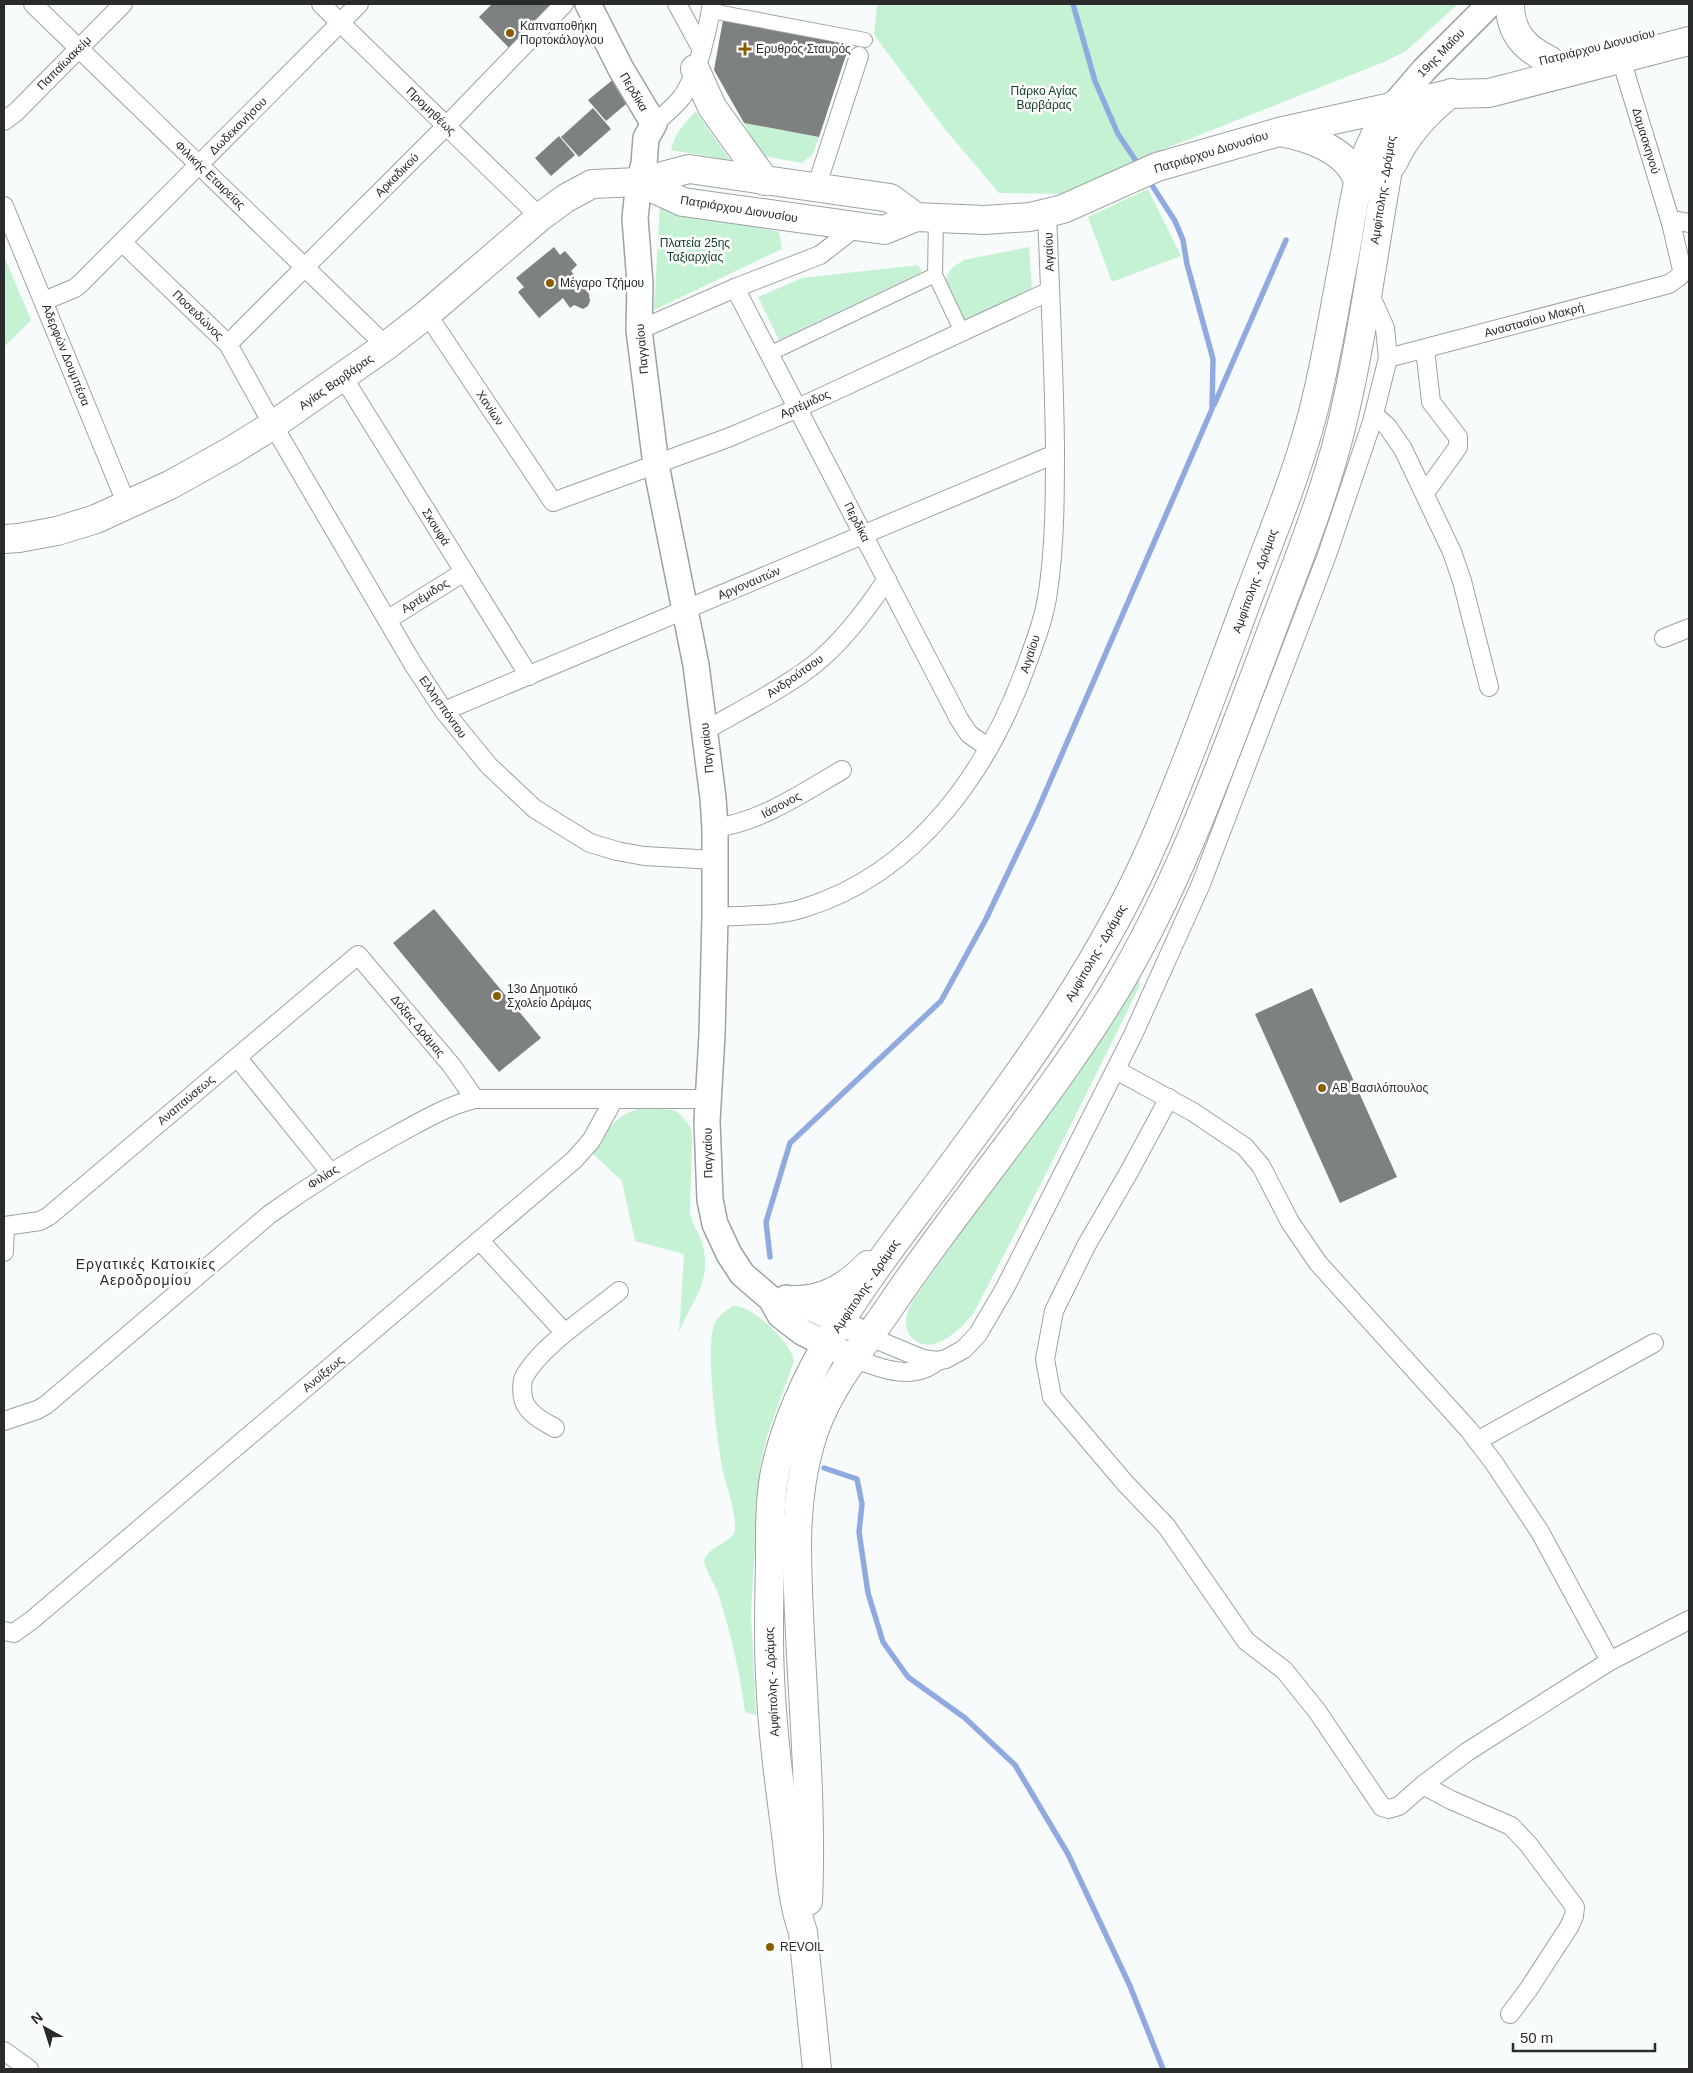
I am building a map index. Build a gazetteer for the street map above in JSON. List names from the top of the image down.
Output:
{
  "streets": {
    "main road": [
      "Πατριάρχου Διονυσίου",
      "19ης Μαΐου",
      "Περδίκα",
      "Αμφίπολης - Δράμας",
      "Παγγαίου",
      "Αγίας Βαρβάρας"
    ],
    "street": [
      "Παπαϊωακείμ",
      "Προμηθέως",
      "Δωδεκανήσου",
      "Δαμασκηνού",
      "Φιλικής Εταιρείας",
      "Αρκαδικού",
      "Αιγαίου",
      "Ποσειδώνος",
      "Αναστασίου Μακρή",
      "Αδερφών Δουμπέσα",
      "Αρτέμιδος",
      "Χανίων",
      "Σκουφά",
      "Αργοναυτών",
      "Ανδρούτσου",
      "Ελλησπόντου",
      "Ιάσονος",
      "Δόξας Δράμας",
      "Αναπαύσεως",
      "Φιλίας",
      "Ανοίξεως"
    ]
  },
  "crossings": [
    ["Πατριάρχου Διονυσίου", "19ης Μαΐου"],
    ["Πατριάρχου Διονυσίου", "Περδίκα"],
    ["Πατριάρχου Διονυσίου", "Δαμασκηνού"],
    ["Πατριάρχου Διονυσίου", "Αμφίπολης - Δράμας"],
    ["Πατριάρχου Διονυσίου", "Αιγαίου"],
    ["Πατριάρχου Διονυσίου", "Παγγαίου"],
    ["Πατριάρχου Διονυσίου", "Αγίας Βαρβάρας"],
    ["19ης Μαΐου", "Αμφίπολης - Δράμας"],
    ["Παπαϊωακείμ", "Φιλικής Εταιρείας"],
    ["Περδίκα", "Αιγαίου"],
    ["Περδίκα", "Παγγαίου"],
    ["Περδίκα", "Αγίας Βαρβάρας"],
    ["Περδίκα", "Αρτέμιδος"],
    ["Περδίκα", "Αργοναυτών"],
    ["Περδίκα", "Ανδρούτσου"],
    ["Προμηθέως", "Δωδεκανήσου"],
    ["Προμηθέως", "Αρκαδικού"],
    ["Προμηθέως", "Αγίας Βαρβάρας"],
    ["Δωδεκανήσου", "Φιλικής Εταιρείας"],
    ["Δωδεκανήσου", "Ποσειδώνος"],
    ["Δωδεκανήσου", "Αδερφών Δουμπέσα"],
    ["Δαμασκηνού", "Αναστασίου Μακρή"],
    ["Φιλικής Εταιρείας", "Αρκαδικού"],
    ["Φιλικής Εταιρείας", "Αγίας Βαρβάρας"],
    ["Αρκαδικού", "Ποσειδώνος"],
    ["Αμφίπολης - Δράμας", "Παγγαίου"],
    ["Αιγαίου", "Παγγαίου"],
    ["Αιγαίου", "Αρτέμιδος"],
    ["Αιγαίου", "Αργοναυτών"],
    ["Ποσειδώνος", "Αγίας Βαρβάρας"],
    ["Ποσειδώνος", "Ελλησπόντου"],
    ["Παγγαίου", "Αγίας Βαρβάρας"],
    ["Παγγαίου", "Αρτέμιδος"],
    ["Παγγαίου", "Αργοναυτών"],
    ["Παγγαίου", "Ανδρούτσου"],
    ["Παγγαίου", "Ελλησπόντου"],
    ["Παγγαίου", "Ιάσονος"],
    ["Παγγαίου", "Φιλίας"],
    ["Αδερφών Δουμπέσα", "Αγίας Βαρβάρας"],
    ["Αγίας Βαρβάρας", "Χανίων"],
    ["Αγίας Βαρβάρας", "Σκουφά"],
    ["Αγίας Βαρβάρας", "Ελλησπόντου"],
    ["Αρτέμιδος", "Χανίων"],
    ["Αρτέμιδος", "Σκουφά"],
    ["Αρτέμιδος", "Ελλησπόντου"],
    ["Σκουφά", "Αργοναυτών"],
    ["Αργοναυτών", "Ελλησπόντου"],
    ["Δόξας Δράμας", "Αναπαύσεως"],
    ["Δόξας Δράμας", "Φιλίας"],
    ["Φιλίας", "Ανοίξεως"]
  ],
  "districts": ["Εργατικές Κατοικίες Αεροδρομίου"],
  "parks": ["Πάρκο Αγίας Βαρβάρας", "Πλατεία 25ης Ταξιαρχίας"],
  "places": {
    "other": [
      "Καπναποθήκη Πορτοκάλογλου",
      "Μέγαρο Τζήμου",
      "13ο Δημοτικό Σχολείο Δράμας",
      "ΑΒ Βασιλόπουλος",
      "REVOIL"
    ],
    "health": ["Ερυθρός Σταυρός"]
  },
  "scale_bar": "50 m",
  "north": "top left"
}
